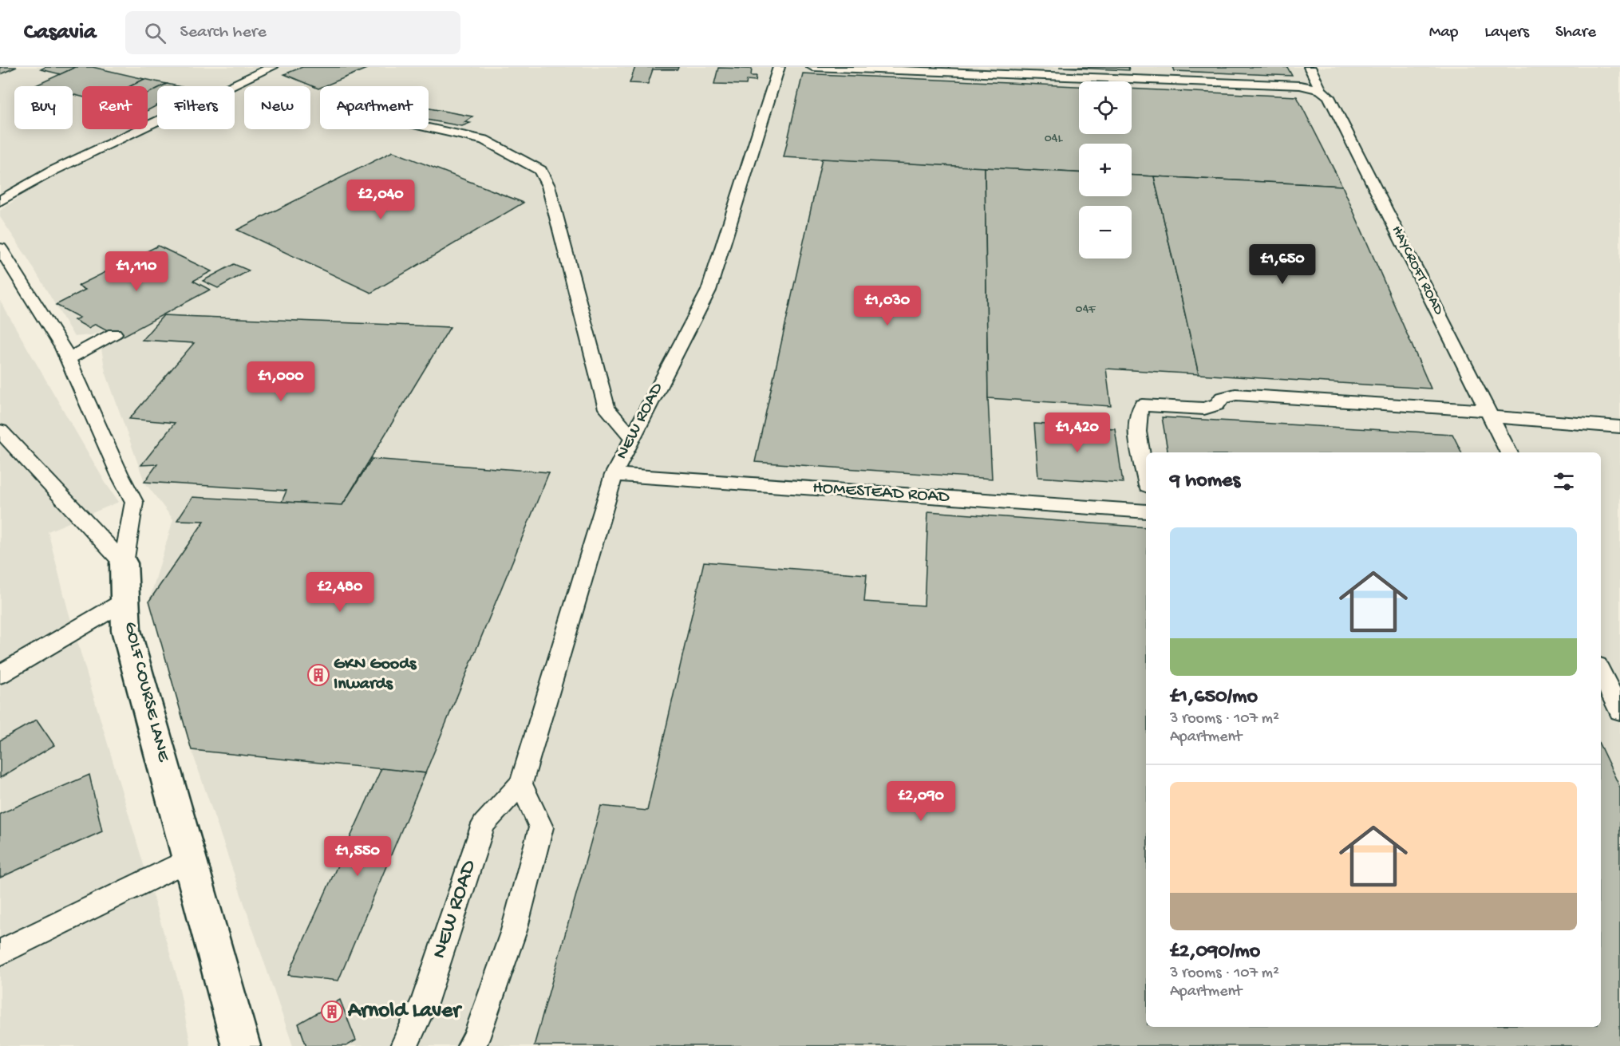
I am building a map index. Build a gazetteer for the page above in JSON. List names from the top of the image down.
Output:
{
  "streets": {
    "street": ["GOLF COURSE LANE"],
    "lane": ["HAYCROFT ROAD", "NEW ROAD", "HOMESTEAD ROAD"]
  },
  "crossings": [
    ["NEW ROAD", "HOMESTEAD ROAD"]
  ],
  "places": {
    "building": ["GKN Goods Inwards", "Arnold Laver"]
  },
  "house_numbers": ["04L", "04F"],
  "page": {
    "header": "Casavia",
    "search": "Search here",
    "nav": ["Map", "Layers", "Share"],
    "map_buttons": ["+", "−"],
    "chip": [
      "Buy",
      "Rent",
      "Filters",
      "New",
      "Apartment"
    ],
    "price": [
      "£2,040",
      "£1,650",
      "£1,110",
      "£1,030",
      "£1,000",
      "£1,420",
      "£2,480",
      "£2,090",
      "£1,550"
    ],
    "heading": "9 homes",
    "list": [
      {
        "name": "£1,650/mo",
        "note": "3 rooms · 107 m² · Apartment"
      },
      {
        "name": "£2,090/mo",
        "note": "3 rooms · 107 m² · Apartment"
      }
    ]
  }
}
